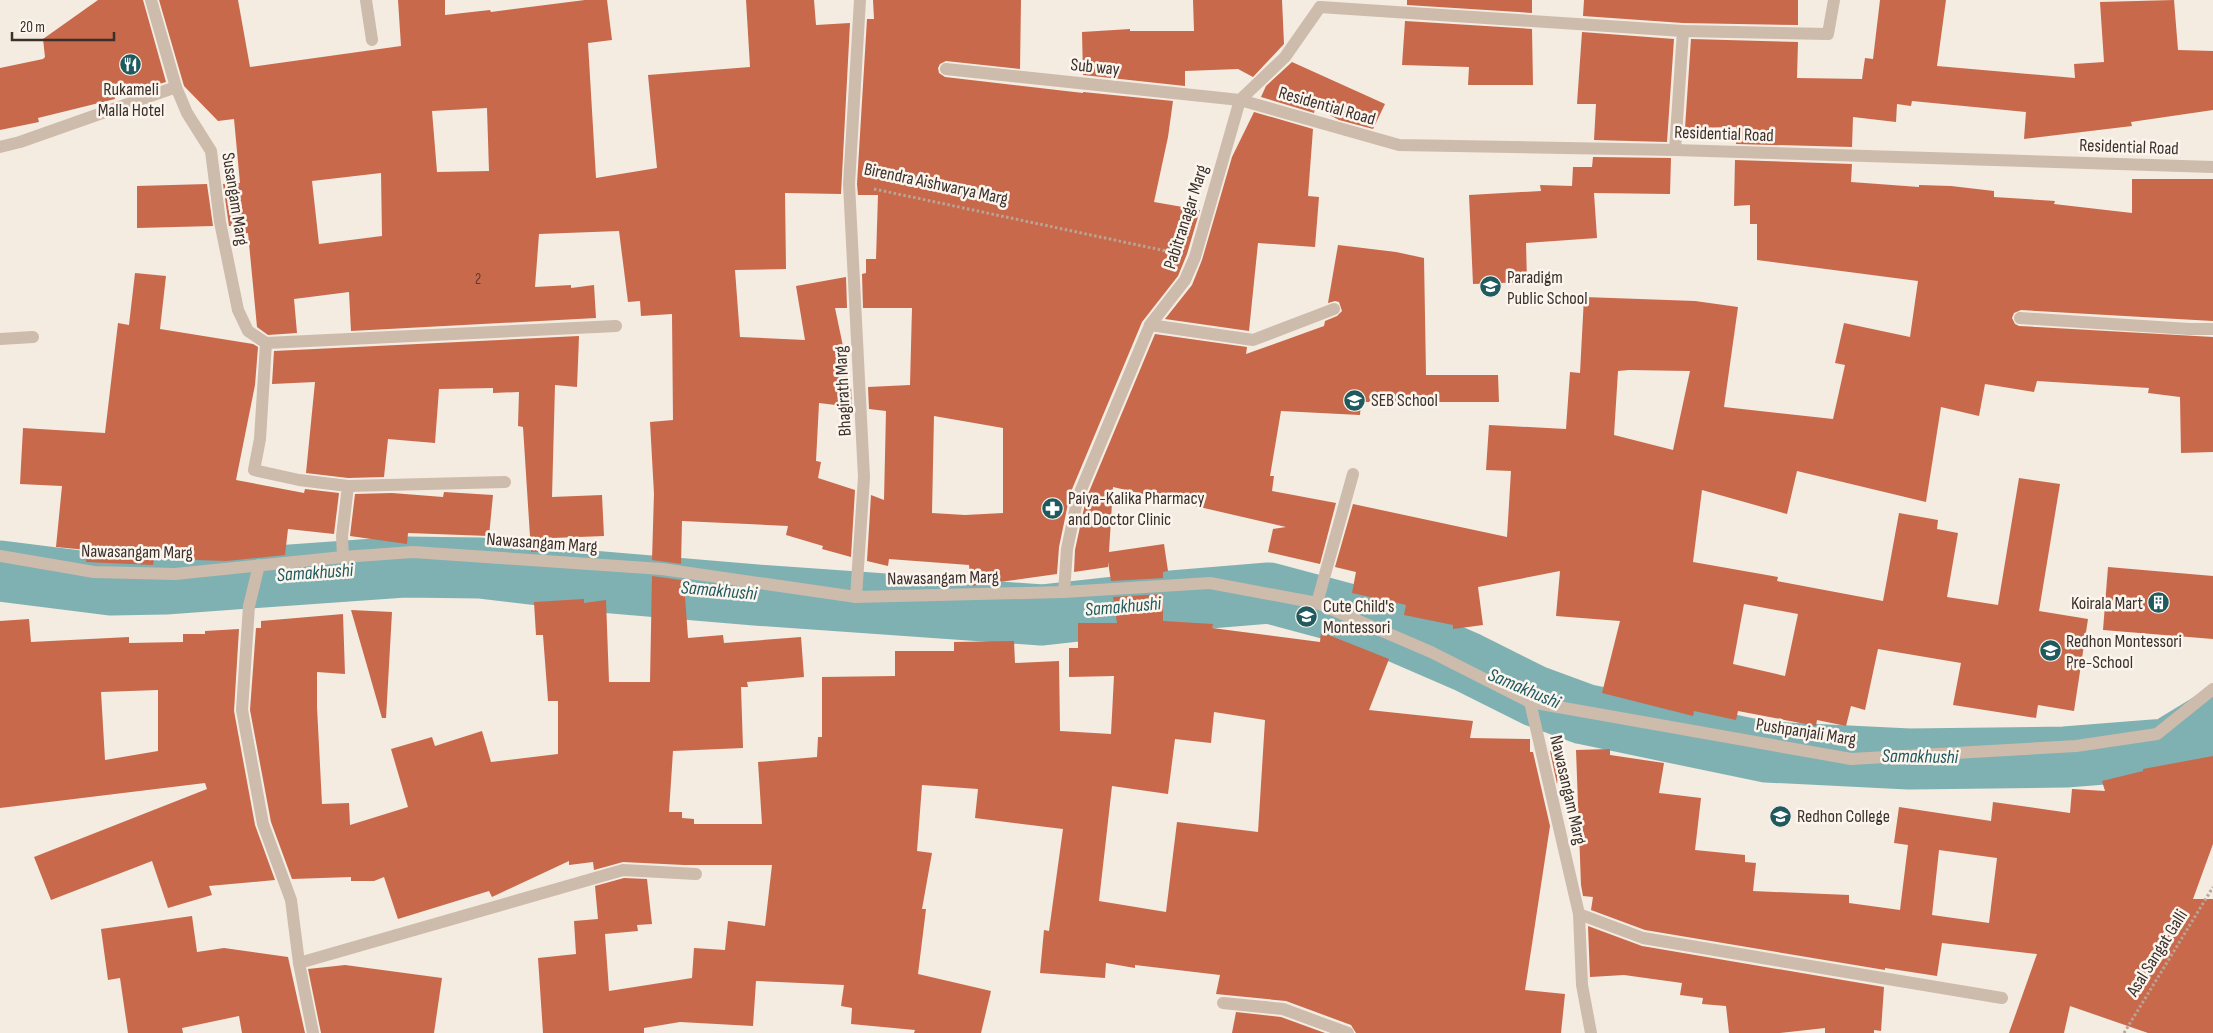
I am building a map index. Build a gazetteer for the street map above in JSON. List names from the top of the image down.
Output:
{
  "streets": {
    "street": [
      "Sub way",
      "Residential Road",
      "Birendra Aishwarya Marg",
      "Susangam Marg",
      "Pabitranagar Marg",
      "Bhagirath Marg",
      "Nawasangam Marg",
      "Pushpanjali Marg"
    ],
    "path": ["Asal Sangat Galli"]
  },
  "crossings": [
    ["Sub way", "Residential Road"],
    ["Sub way", "Pabitranagar Marg"],
    ["Residential Road", "Pabitranagar Marg"],
    ["Birendra Aishwarya Marg", "Pabitranagar Marg"],
    ["Birendra Aishwarya Marg", "Bhagirath Marg"],
    ["Pabitranagar Marg", "Nawasangam Marg"],
    ["Bhagirath Marg", "Nawasangam Marg"],
    ["Nawasangam Marg", "Pushpanjali Marg"]
  ],
  "water": ["Samakhushi"],
  "places": {
    "restaurant": ["Rukameli Malla Hotel"],
    "school or university": [
      "Paradigm Public School",
      "SEB School",
      "Cute Child's Montessori",
      "Redhon Montessori Pre-School",
      "Redhon College"
    ],
    "pharmacy": ["Paiya-Kalika Pharmacy and Doctor Clinic"],
    "building": ["Koirala Mart"]
  },
  "house_numbers": ["2"],
  "scale_bar": "20 m"
}
